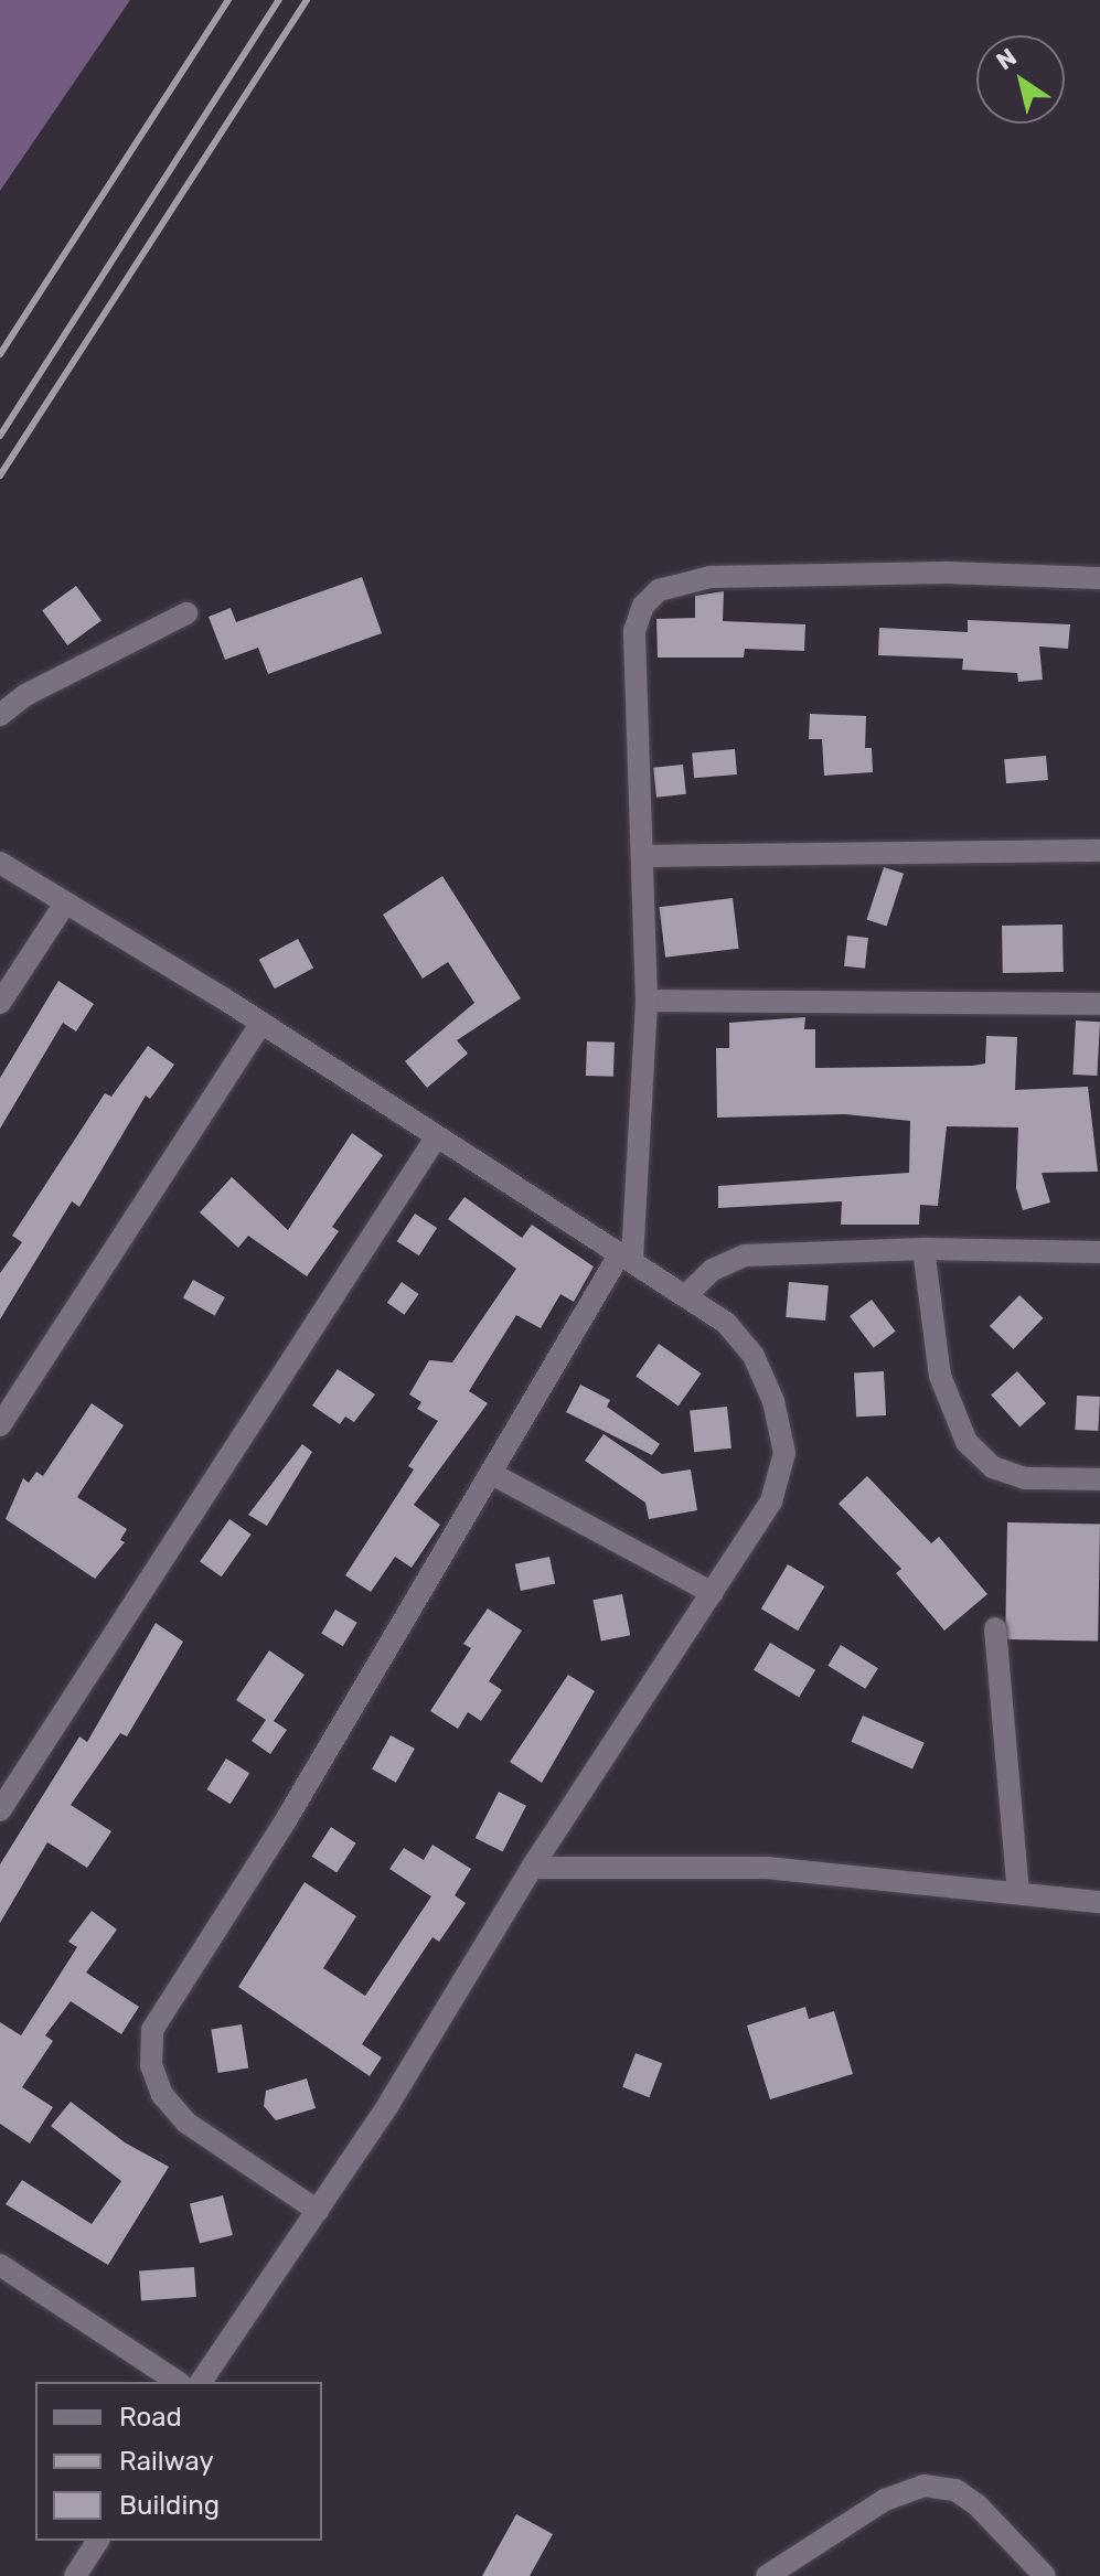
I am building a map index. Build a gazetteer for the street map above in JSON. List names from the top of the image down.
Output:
{
  "legend": ["Road", "Railway", "Building"],
  "north": "top left"
}
